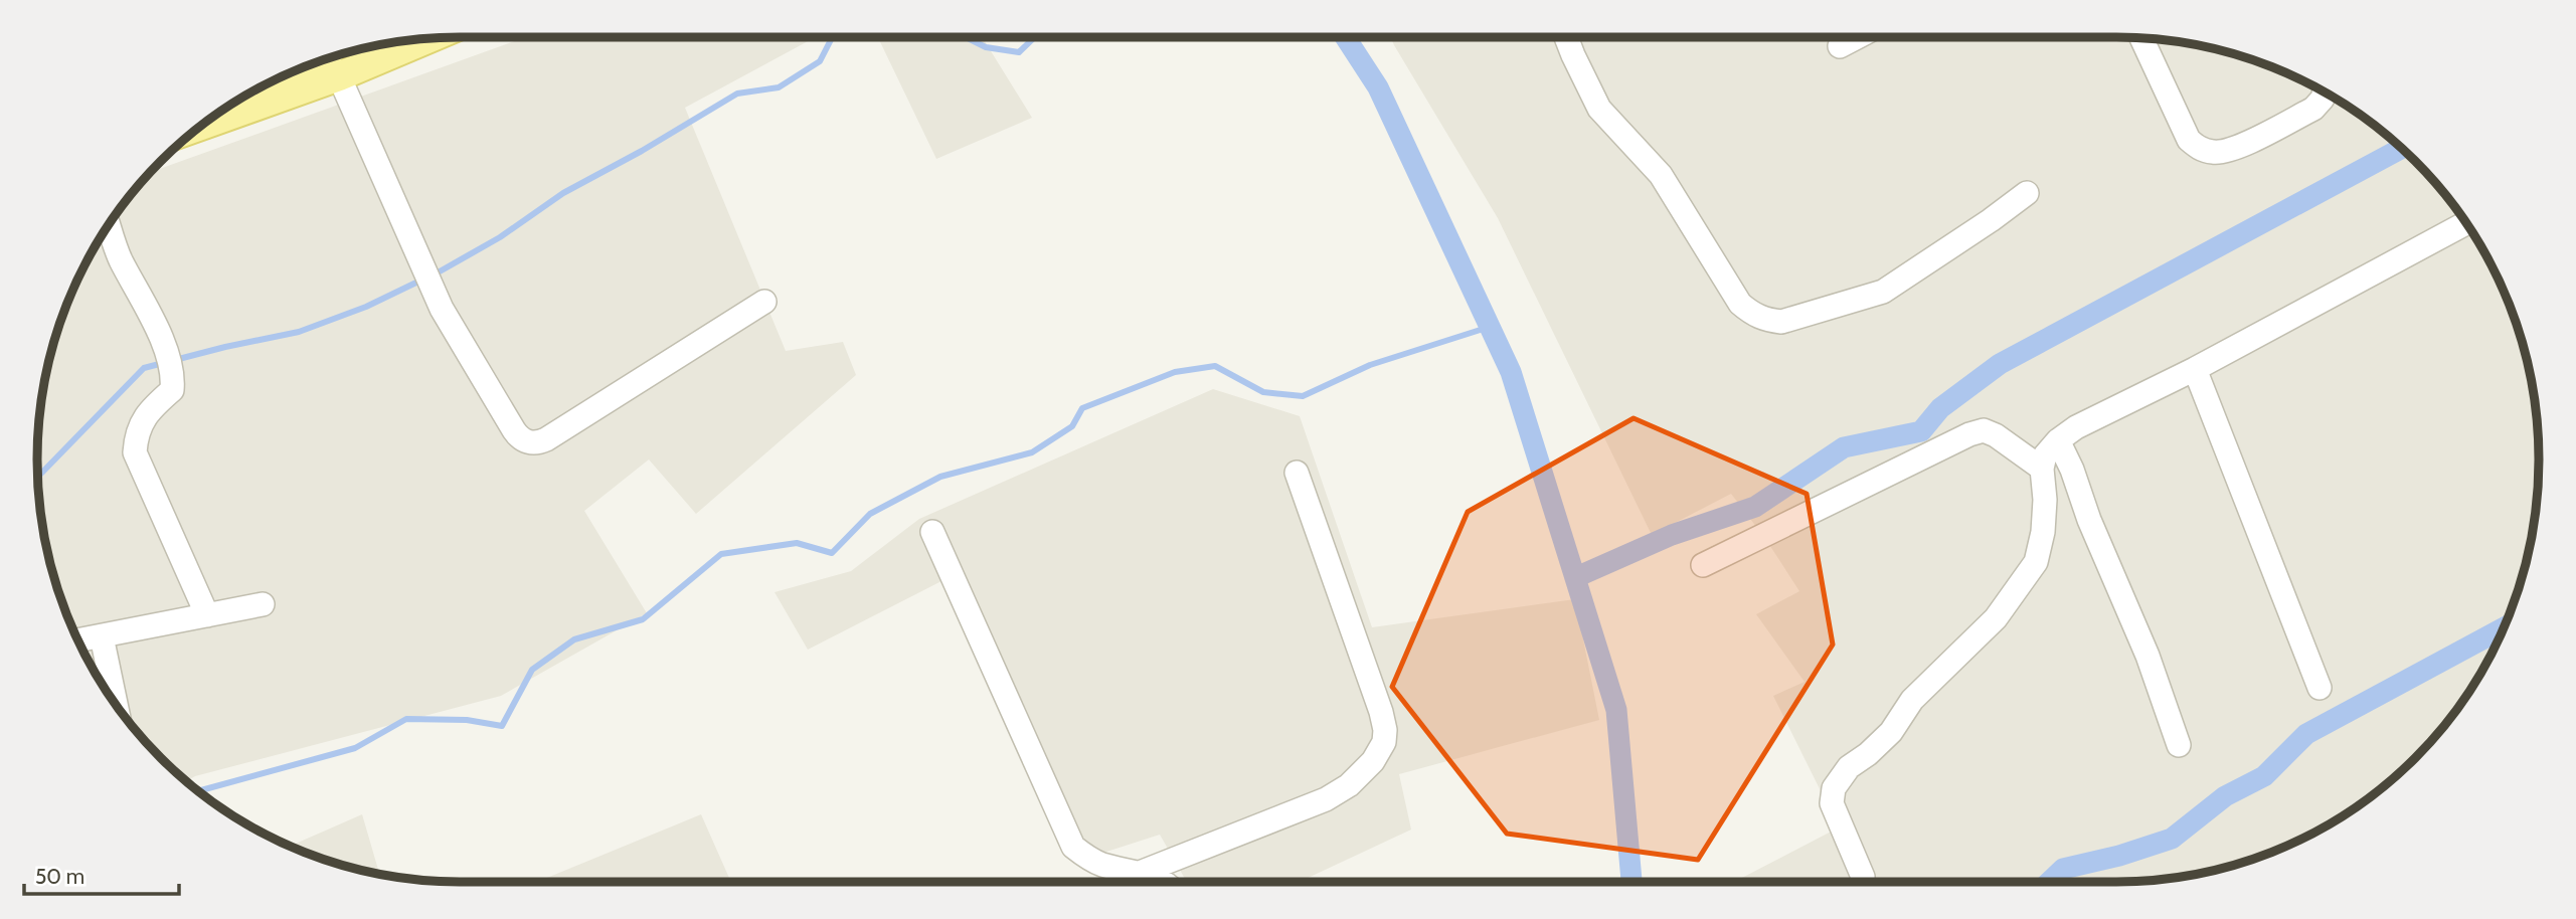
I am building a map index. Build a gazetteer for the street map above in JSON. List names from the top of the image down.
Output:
{
  "scale_bar": "50 m"
}
